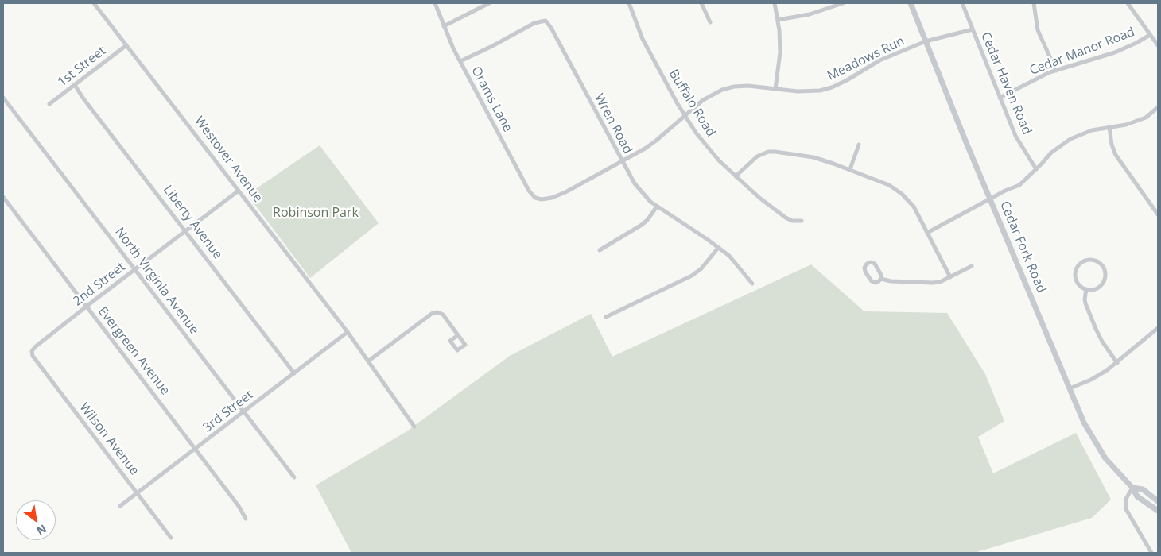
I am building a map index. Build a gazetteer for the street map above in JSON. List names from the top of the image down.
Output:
{
  "streets": {
    "street": [
      "Cedar Manor Road",
      "Meadows Run",
      "1st Street",
      "Cedar Haven Road",
      "Orams Lane",
      "Buffalo Road",
      "Wren Road",
      "Westover Avenue",
      "Liberty Avenue",
      "Cedar Fork Road",
      "North Virginia Avenue",
      "2nd Street",
      "Evergreen Avenue",
      "3rd Street",
      "Wilson Avenue"
    ]
  },
  "crossings": [
    ["Cedar Manor Road", "Cedar Haven Road"],
    ["Meadows Run", "Cedar Haven Road"],
    ["Meadows Run", "Orams Lane"],
    ["Meadows Run", "Buffalo Road"],
    ["Meadows Run", "Wren Road"],
    ["Meadows Run", "Cedar Fork Road"],
    ["1st Street", "Westover Avenue"],
    ["1st Street", "Liberty Avenue"],
    ["Orams Lane", "Wren Road"],
    ["Westover Avenue", "2nd Street"],
    ["Westover Avenue", "3rd Street"],
    ["Liberty Avenue", "2nd Street"],
    ["Liberty Avenue", "3rd Street"],
    ["North Virginia Avenue", "2nd Street"],
    ["North Virginia Avenue", "3rd Street"],
    ["2nd Street", "Evergreen Avenue"],
    ["2nd Street", "Wilson Avenue"],
    ["Evergreen Avenue", "3rd Street"],
    ["3rd Street", "Wilson Avenue"]
  ],
  "parks": ["Robinson Park"],
  "north": "bottom right"
}
